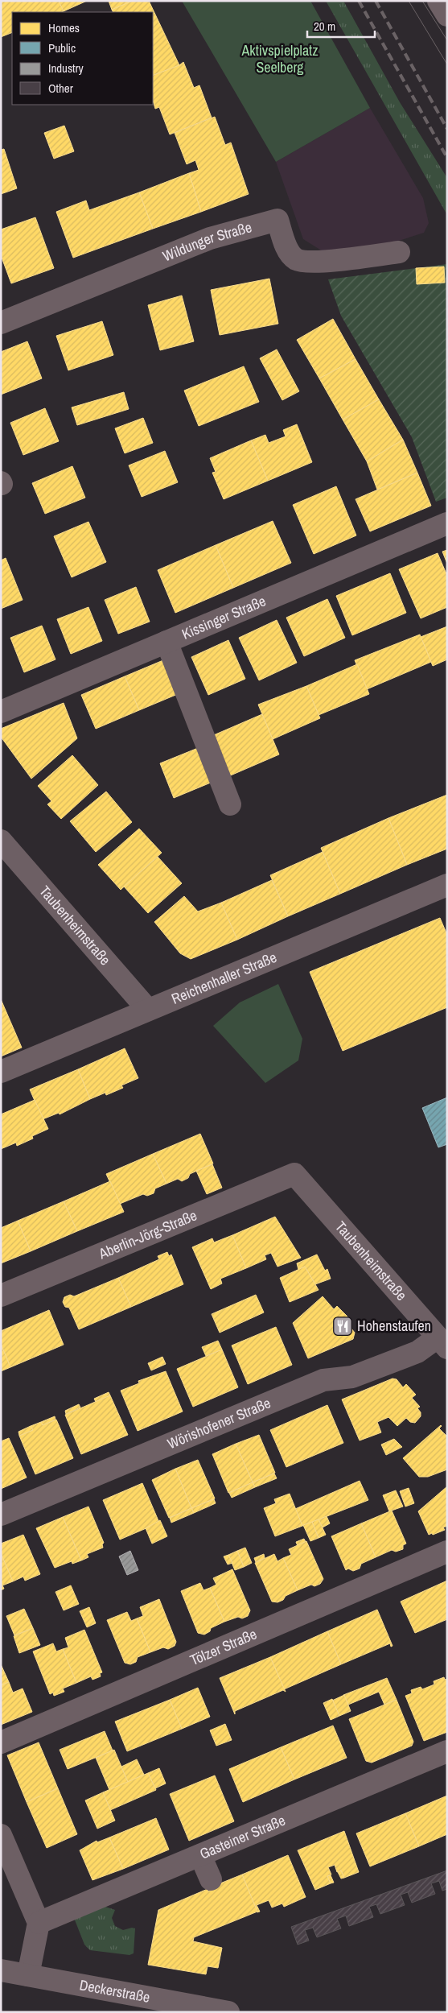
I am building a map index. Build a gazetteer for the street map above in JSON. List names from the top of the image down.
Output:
{
  "streets": {
    "street": [
      "Wildunger Straße",
      "Kissinger Straße",
      "Taubenheimstraße",
      "Reichenhaller Straße",
      "Aberlin-Jörg-Straße",
      "Wörishofener Straße",
      "Tölzer Straße",
      "Gasteiner Straße",
      "Deckerstraße"
    ]
  },
  "crossings": [
    ["Taubenheimstraße", "Reichenhaller Straße"],
    ["Taubenheimstraße", "Aberlin-Jörg-Straße"],
    ["Taubenheimstraße", "Wörishofener Straße"]
  ],
  "parks": ["Aktivspielplatz Seelberg"],
  "places": {
    "restaurant": ["Hohenstaufen"]
  },
  "legend": [
    "Homes",
    "Public",
    "Industry",
    "Other"
  ],
  "scale_bar": "20 m"
}
